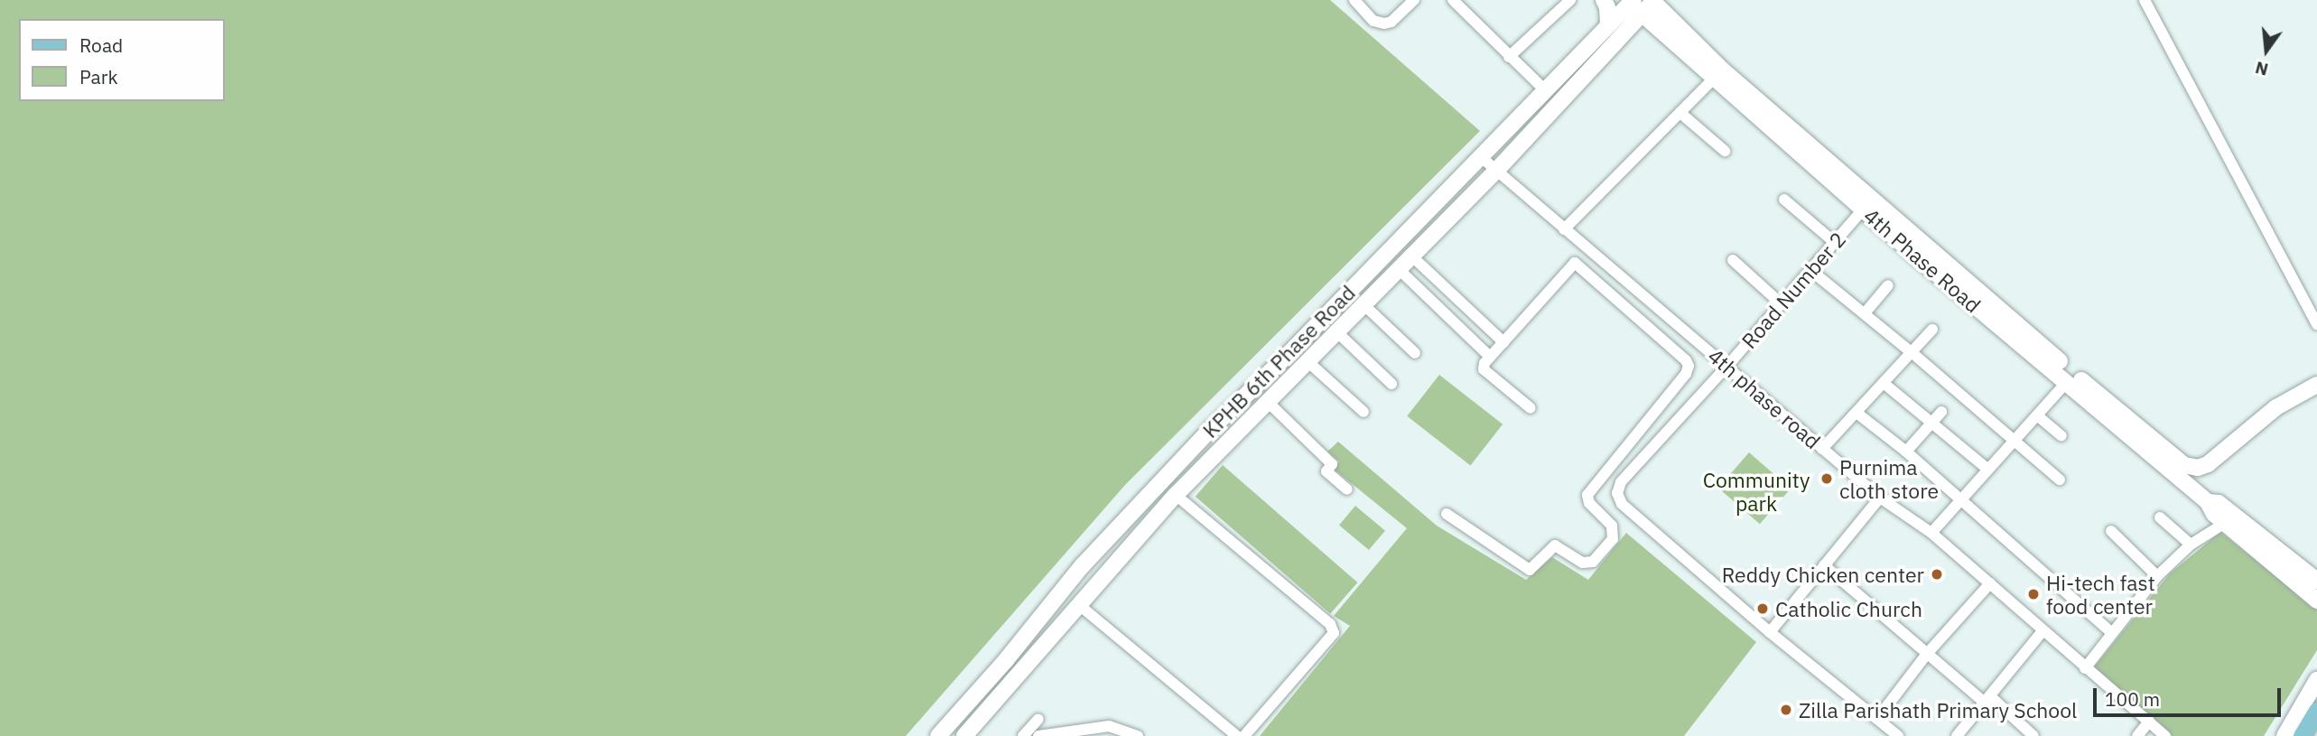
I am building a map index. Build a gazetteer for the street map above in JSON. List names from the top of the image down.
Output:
{
  "streets": {
    "street": [
      "4th Phase Road",
      "Road Number 2",
      "KPHB 6th Phase Road",
      "4th phase road"
    ]
  },
  "crossings": [
    ["4th Phase Road", "Road Number 2"],
    ["4th Phase Road", "KPHB 6th Phase Road"],
    ["Road Number 2", "4th phase road"],
    ["KPHB 6th Phase Road", "4th phase road"]
  ],
  "parks": ["Community park"],
  "places": [
    "Purnima cloth store",
    "Reddy Chicken center",
    "Hi-tech fast food center",
    "Catholic Church",
    "Zilla Parishath Primary School"
  ],
  "legend": ["Road", "Park"],
  "scale_bar": "100 m",
  "north": "bottom"
}
